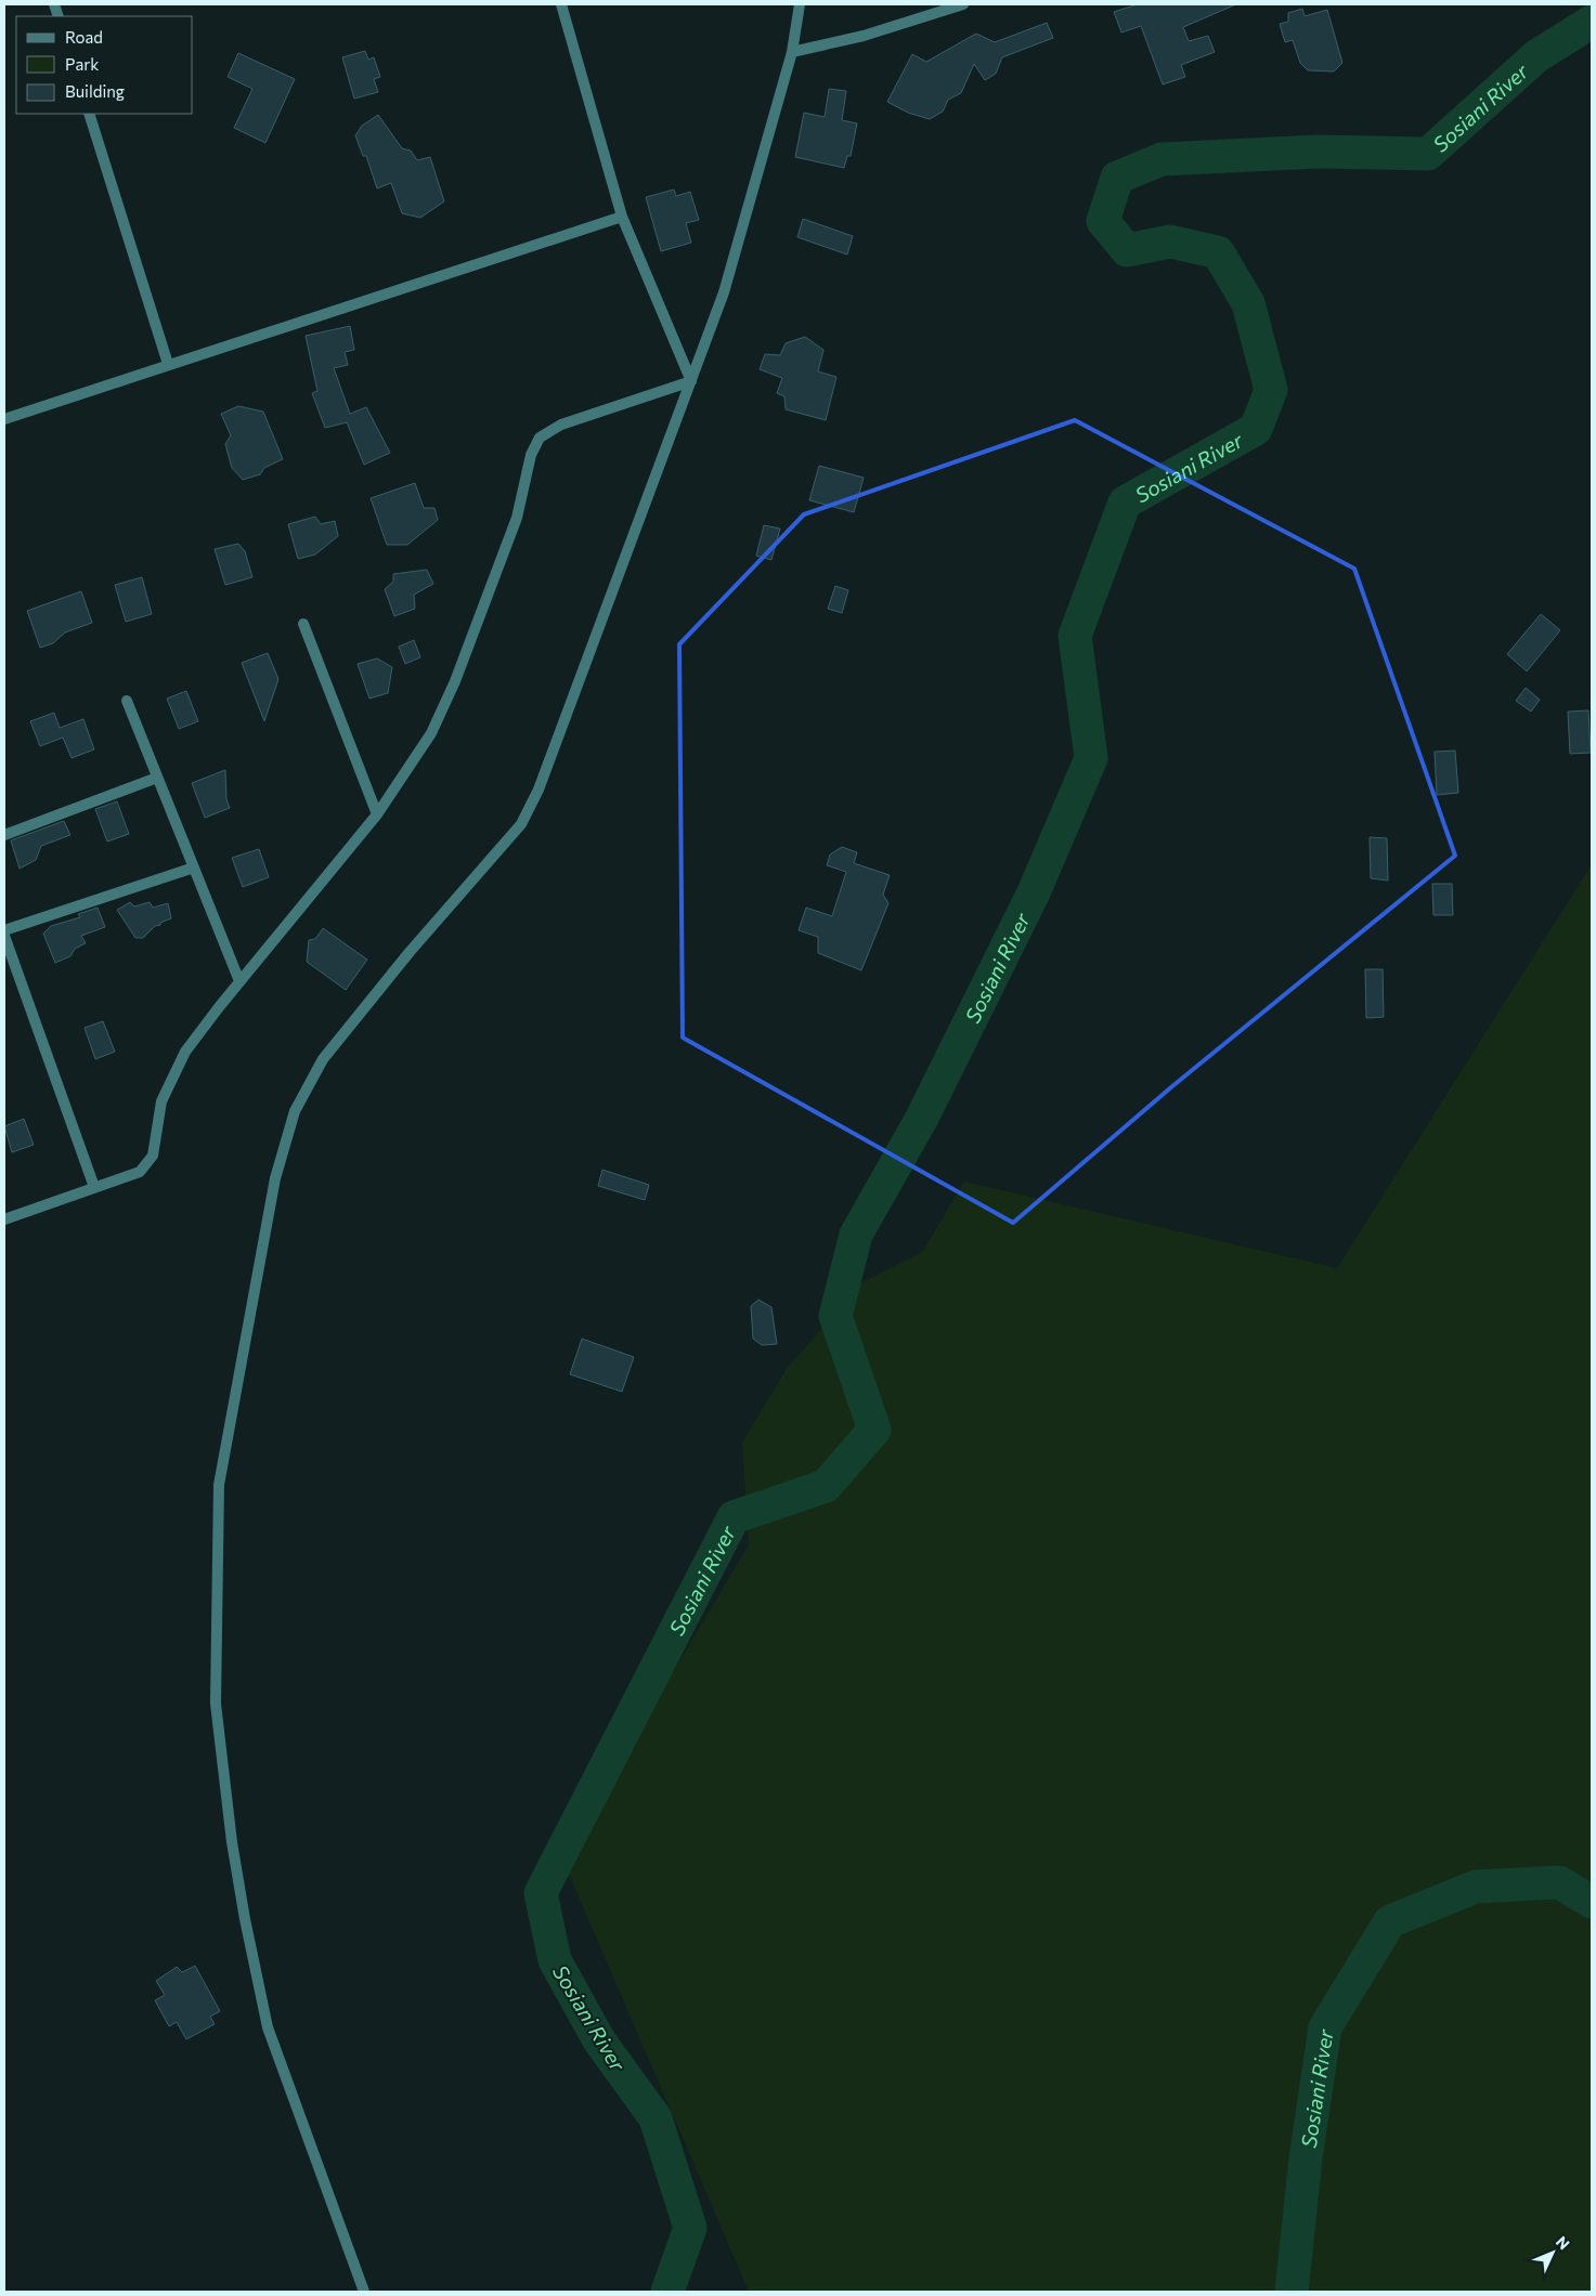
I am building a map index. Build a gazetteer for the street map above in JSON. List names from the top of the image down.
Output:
{
  "water": ["Sosiani River"],
  "legend": ["Road", "Park", "Building"],
  "north": "top right"
}
